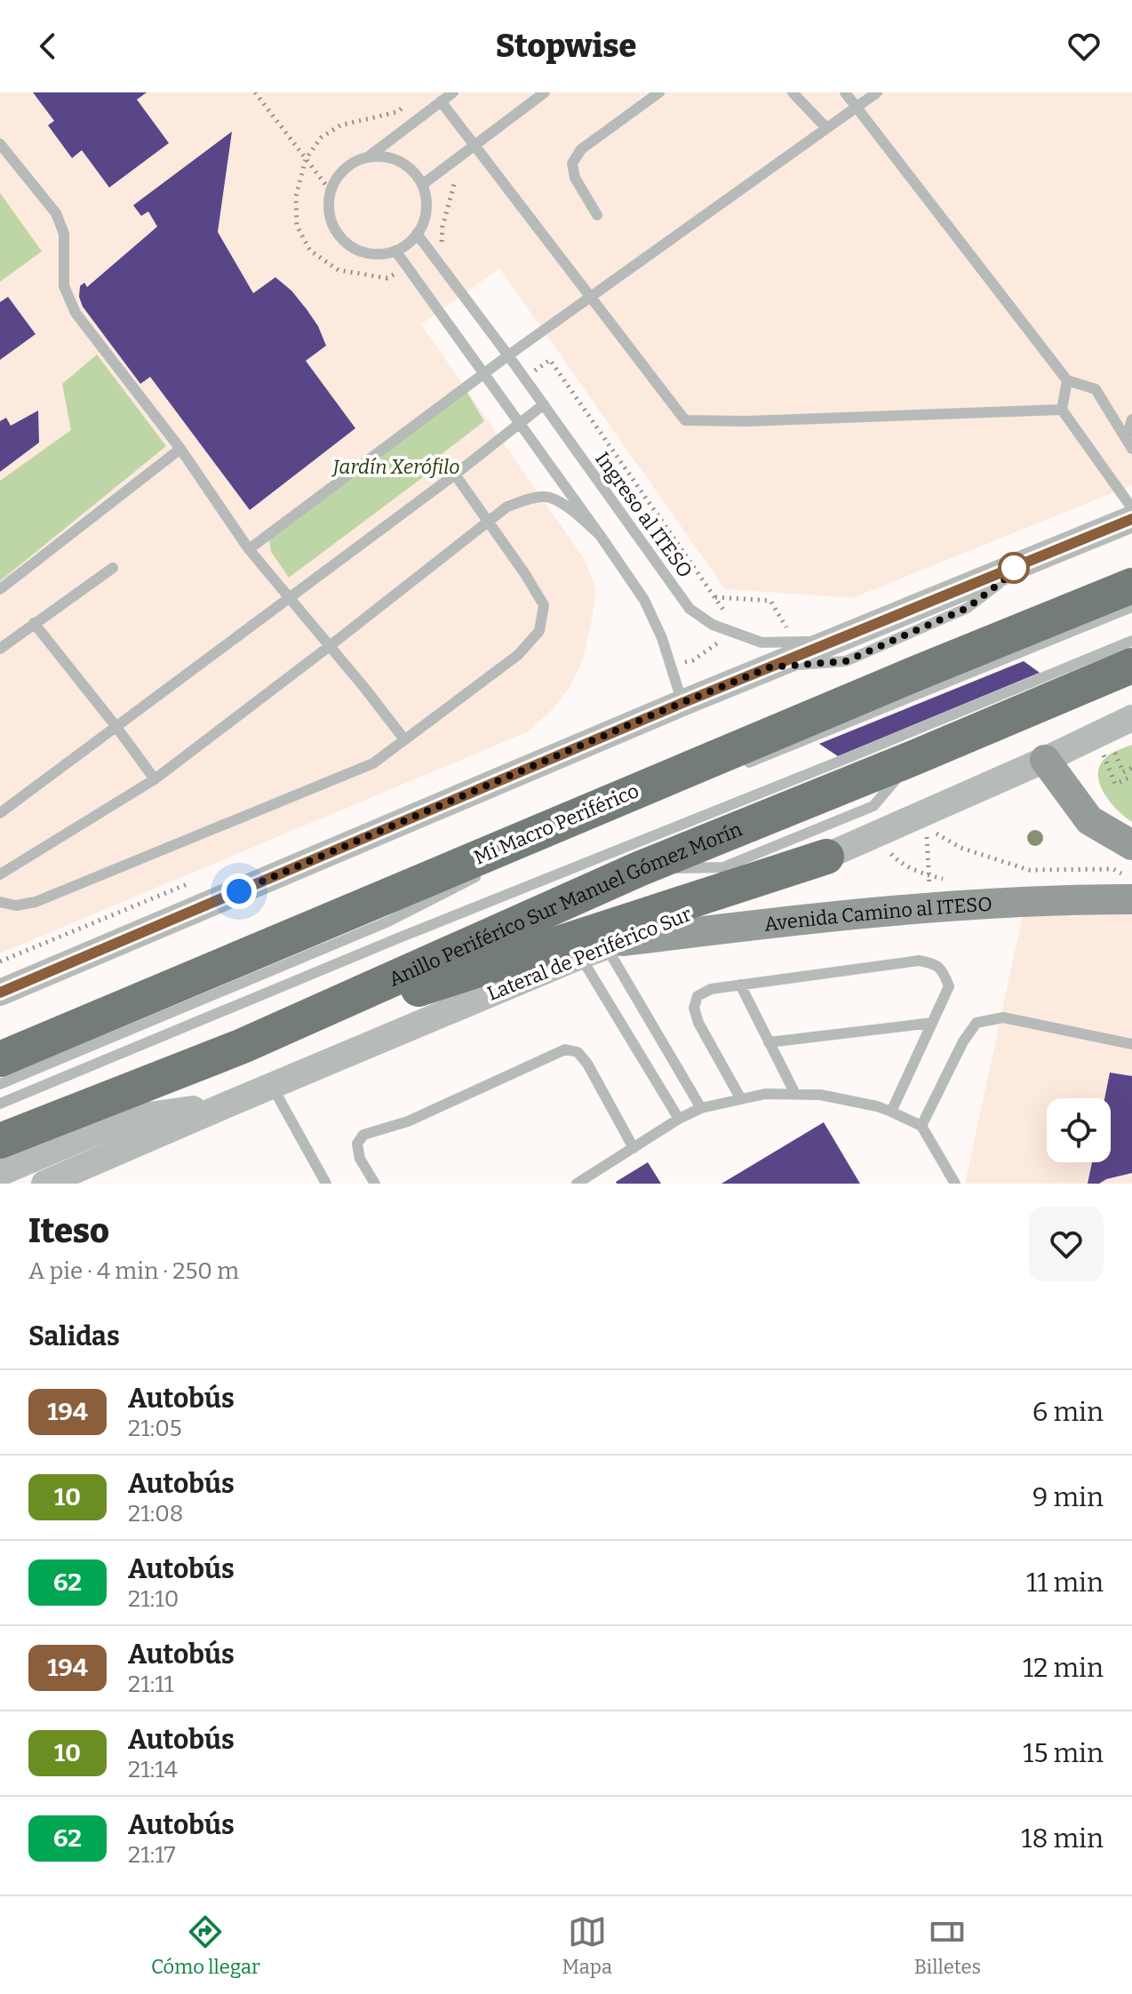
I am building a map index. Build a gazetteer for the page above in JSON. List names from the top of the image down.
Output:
{
  "streets": {
    "highway": ["Anillo Periférico Sur Manuel Gómez Morín"],
    "main road": ["Avenida Camino al ITESO"],
    "street": ["Lateral de Periférico Sur"],
    "lane": ["Ingreso al ITESO", "Mi Macro Periférico"]
  },
  "crossings": [
    ["Avenida Camino al ITESO", "Lateral de Periférico Sur"]
  ],
  "parks": ["Jardín Xerófilo"],
  "lines": ["bus line 194"],
  "page": {
    "header": "Stopwise",
    "heading": [
      ["Iteso", "A pie · 4 min · 250 m"],
      "Salidas"
    ],
    "list": [
      {
        "mark": "194",
        "name": "Autobús",
        "note": "21:05",
        "value": "6 min"
      },
      {
        "mark": "10",
        "name": "Autobús",
        "note": "21:08",
        "value": "9 min"
      },
      {
        "mark": "62",
        "name": "Autobús",
        "note": "21:10",
        "value": "11 min"
      },
      {
        "mark": "194",
        "name": "Autobús",
        "note": "21:11",
        "value": "12 min"
      },
      {
        "mark": "10",
        "name": "Autobús",
        "note": "21:14",
        "value": "15 min"
      },
      {
        "mark": "62",
        "name": "Autobús",
        "note": "21:17",
        "value": "18 min"
      }
    ],
    "tabs": ["Cómo llegar", "Mapa", "Billetes"]
  }
}
